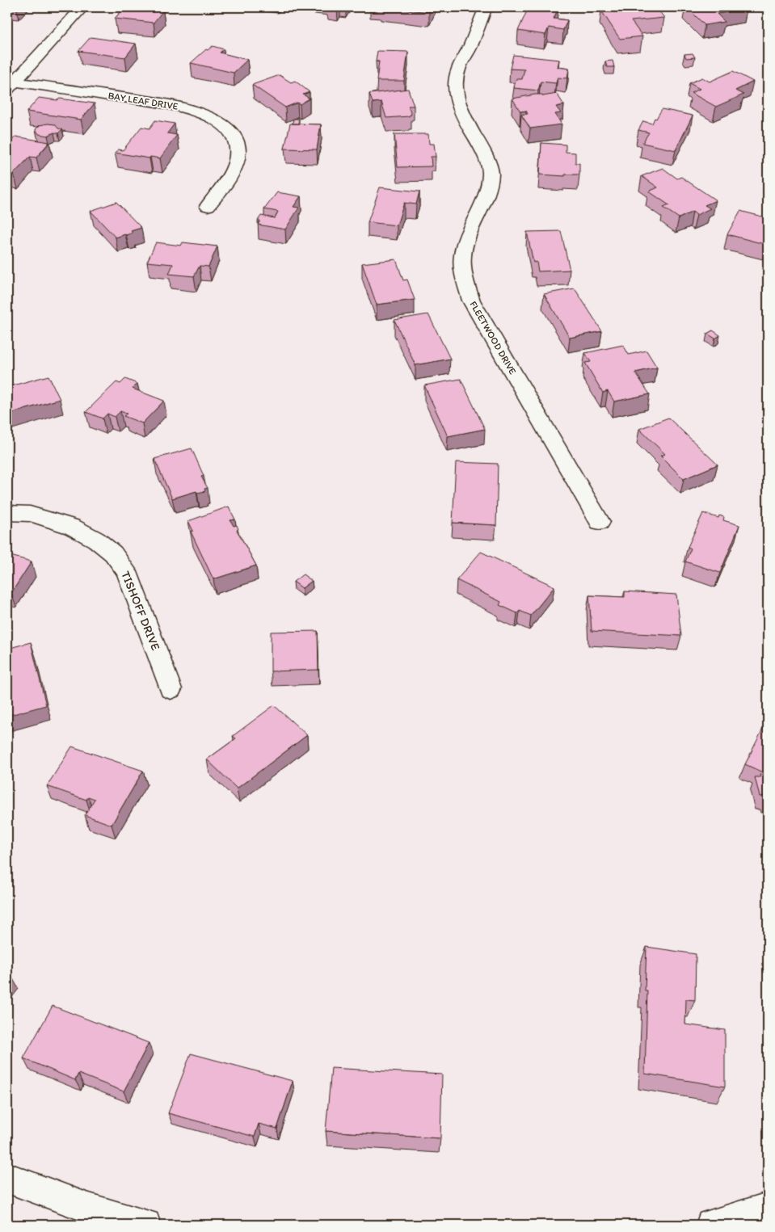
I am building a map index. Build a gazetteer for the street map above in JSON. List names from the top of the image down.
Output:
{
  "streets": {
    "street": ["BAY LEAF DRIVE", "FLEETWOOD DRIVE", "TISHOFF DRIVE"]
  }
}
